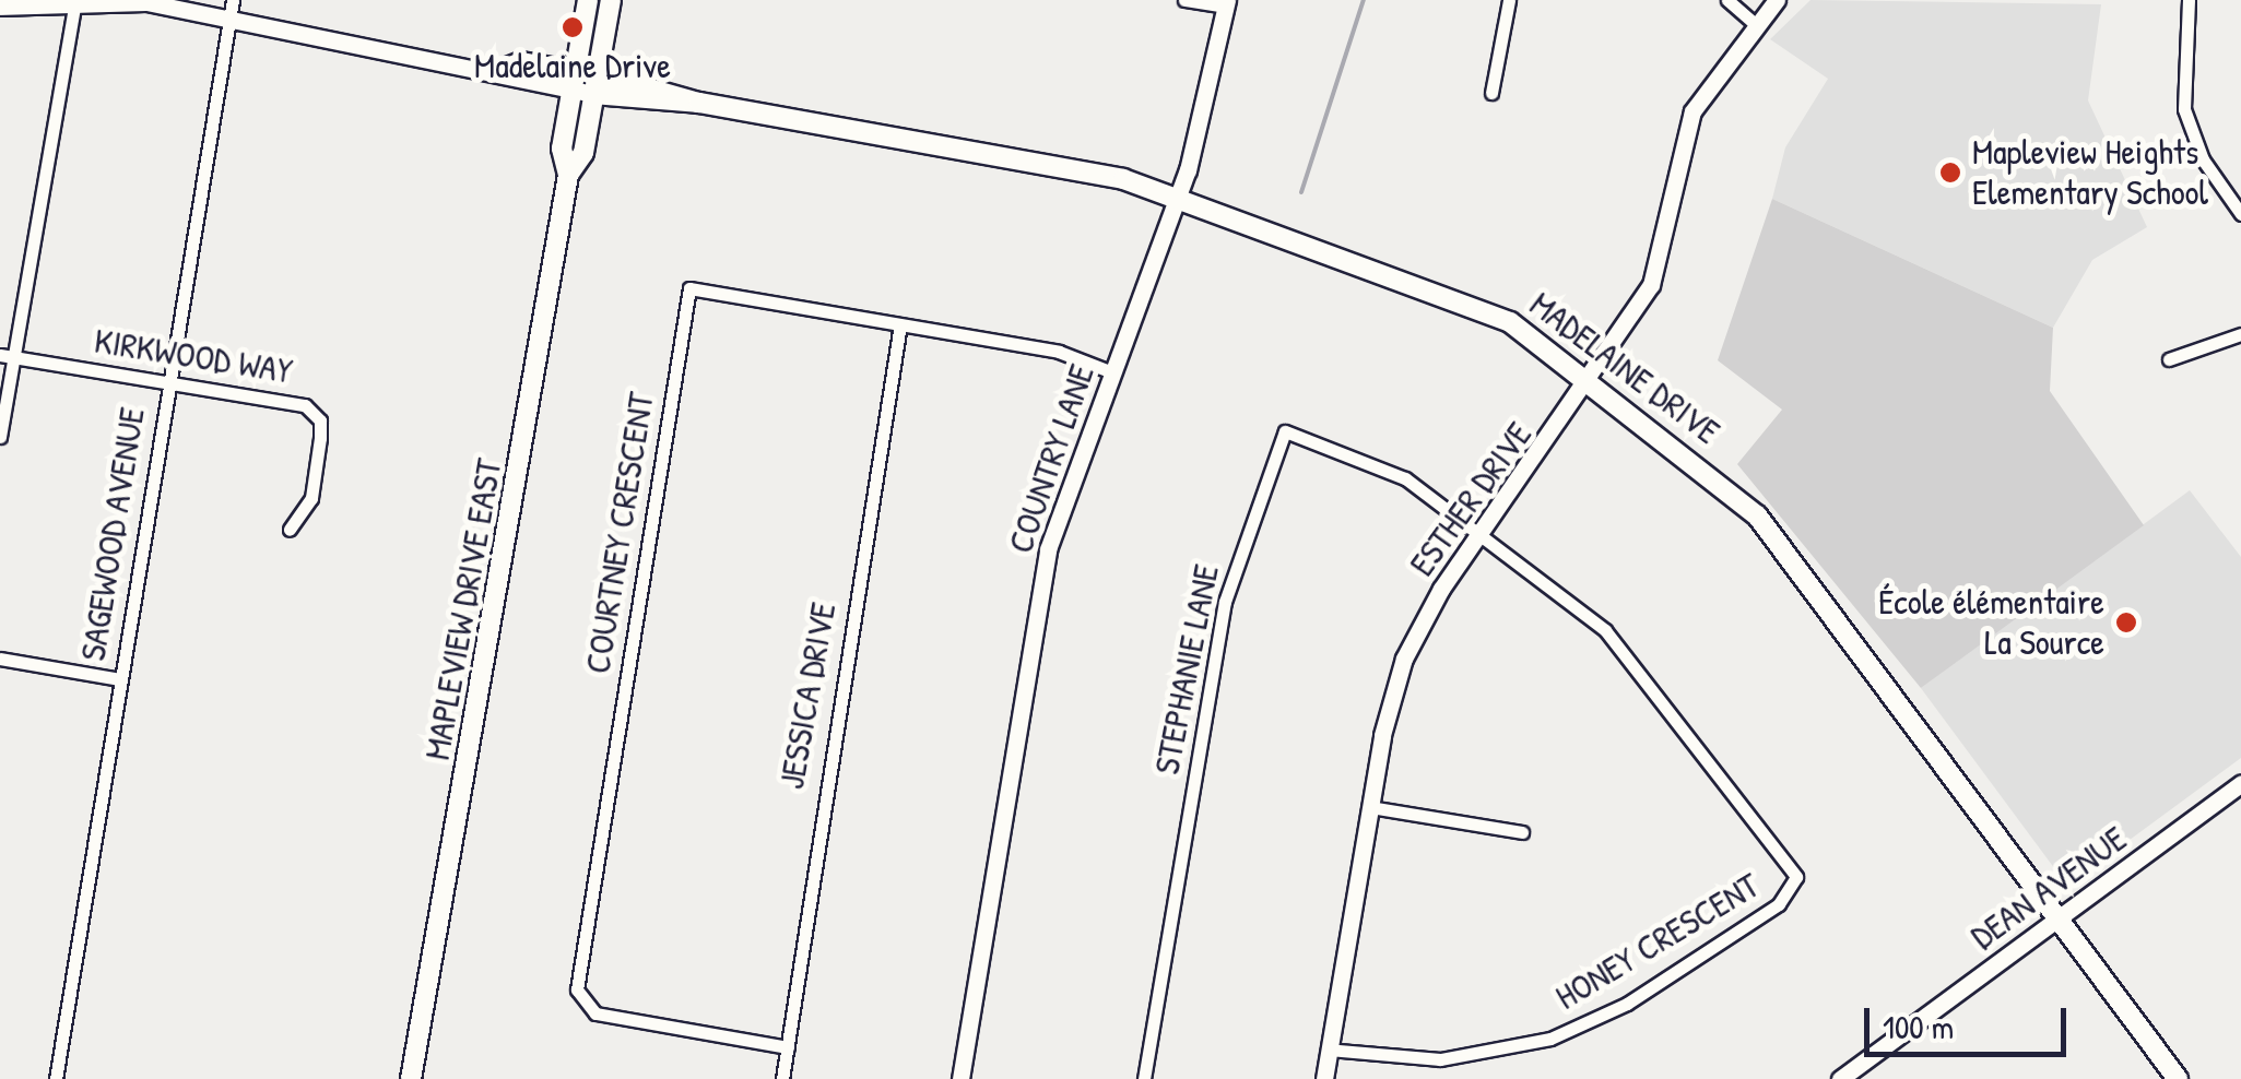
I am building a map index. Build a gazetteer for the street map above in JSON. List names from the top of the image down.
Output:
{
  "streets": {
    "main road": ["MADELAINE DRIVE", "MAPLEVIEW DRIVE EAST"],
    "street": [
      "KIRKWOOD WAY",
      "COUNTRY LANE",
      "ESTHER DRIVE",
      "COURTNEY CRESCENT",
      "SAGEWOOD AVENUE",
      "STEPHANIE LANE",
      "JESSICA DRIVE",
      "DEAN AVENUE",
      "HONEY CRESCENT"
    ]
  },
  "crossings": [
    ["KIRKWOOD WAY", "SAGEWOOD AVENUE"],
    ["MADELAINE DRIVE", "COUNTRY LANE"],
    ["MADELAINE DRIVE", "ESTHER DRIVE"],
    ["MADELAINE DRIVE", "SAGEWOOD AVENUE"],
    ["MADELAINE DRIVE", "MAPLEVIEW DRIVE EAST"],
    ["MADELAINE DRIVE", "DEAN AVENUE"],
    ["COUNTRY LANE", "COURTNEY CRESCENT"],
    ["ESTHER DRIVE", "STEPHANIE LANE"],
    ["ESTHER DRIVE", "HONEY CRESCENT"],
    ["COURTNEY CRESCENT", "JESSICA DRIVE"],
    ["STEPHANIE LANE", "HONEY CRESCENT"]
  ],
  "places": ["Madelaine Drive", "Mapleview Heights Elementary School", "École élémentaire La Source"],
  "scale_bar": "100 m"
}
